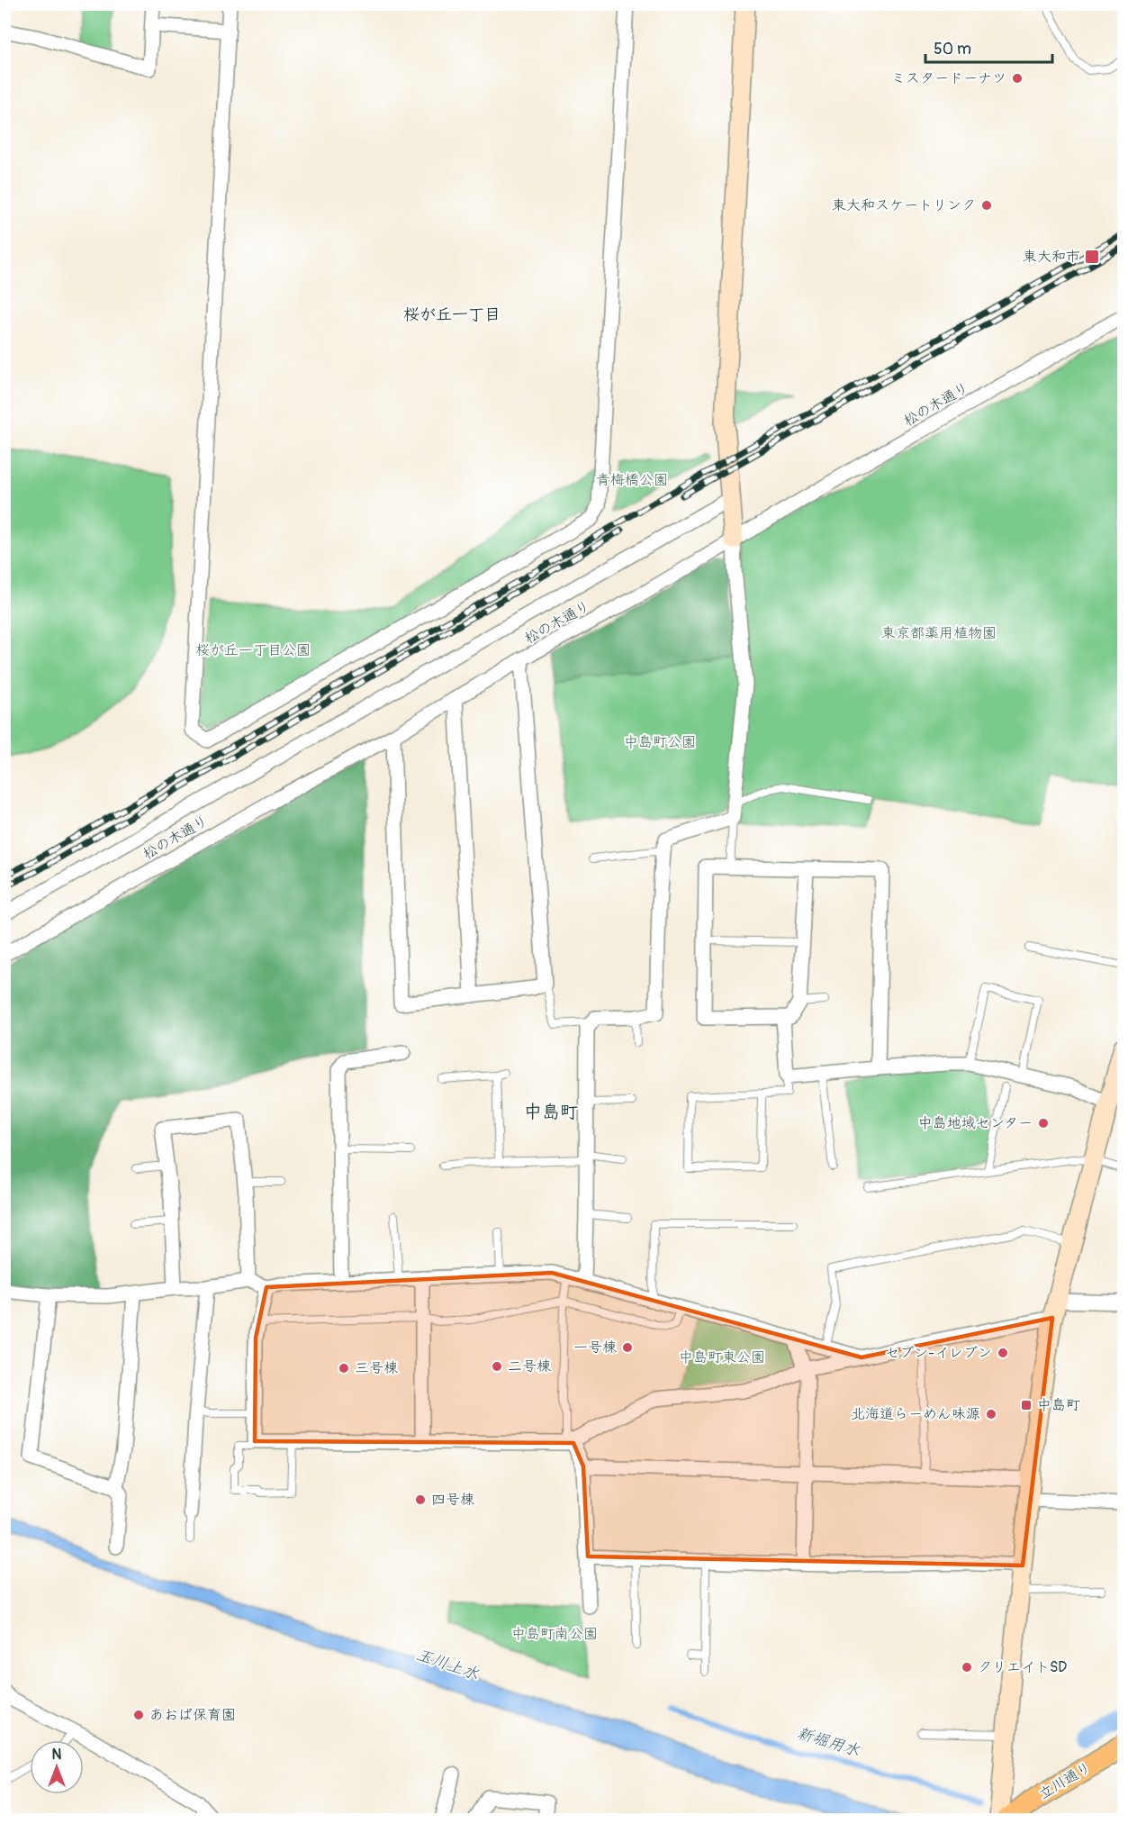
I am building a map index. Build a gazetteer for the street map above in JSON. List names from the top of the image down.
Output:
{
  "streets": {
    "main road": ["立川通り"],
    "street": ["松の木通り"]
  },
  "districts": ["桜が丘一丁目", "中島町"],
  "water": ["玉川上水", "新堀用水"],
  "parks": [
    "青梅橋公園",
    "東京都薬用植物園",
    "桜が丘一丁目公園",
    "中島町公園",
    "中島町東公園",
    "中島町南公園"
  ],
  "places": {
    "other": [
      "ミスタードーナツ",
      "東大和スケートリンク",
      "中島地域センター",
      "一号棟",
      "セブン-イレブン",
      "二号棟",
      "三号棟",
      "北海道らーめん味源",
      "四号棟",
      "クリエイトSD",
      "あおば保育園"
    ],
    "transit": ["東大和市", "中島町"]
  },
  "scale_bar": "50 m",
  "north": "top"
}
